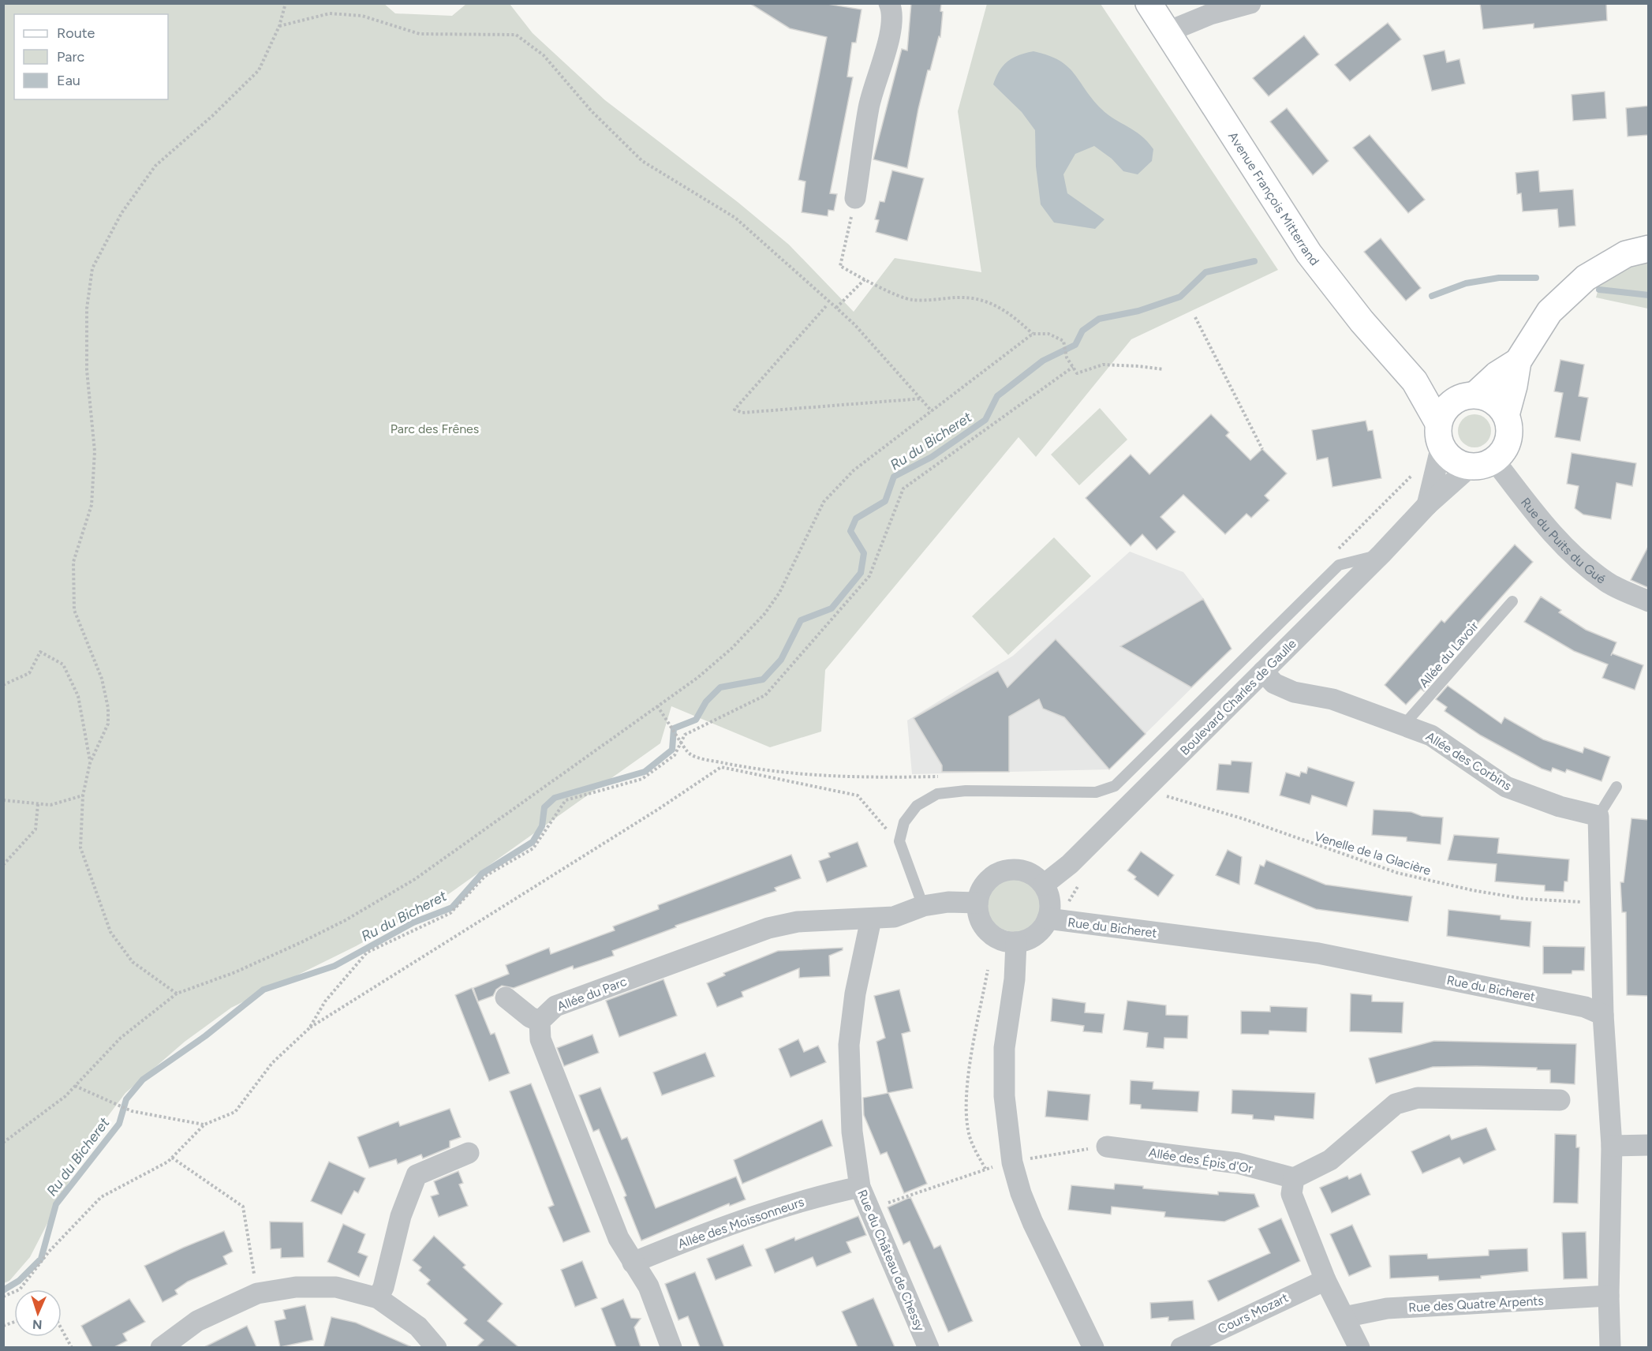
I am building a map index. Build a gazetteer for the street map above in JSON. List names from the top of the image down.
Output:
{
  "streets": {
    "main road": ["Avenue François Mitterrand"],
    "street": [
      "Rue du Puits du Gué",
      "Boulevard Charles de Gaulle",
      "Allée des Corbins",
      "Rue du Bicheret",
      "Allée du Parc",
      "Allée des Épis d'Or",
      "Allée des Moissonneurs",
      "Rue du Château de Chessy",
      "Rue des Quatre Arpents",
      "Cours Mozart"
    ],
    "lane": ["Allée du Lavoir"],
    "path": ["Venelle de la Glacière"]
  },
  "crossings": [
    ["Avenue François Mitterrand", "Rue du Puits du Gué"],
    ["Avenue François Mitterrand", "Boulevard Charles de Gaulle"],
    ["Rue du Puits du Gué", "Boulevard Charles de Gaulle"],
    ["Allée du Lavoir", "Allée des Corbins"],
    ["Boulevard Charles de Gaulle", "Allée des Corbins"],
    ["Boulevard Charles de Gaulle", "Venelle de la Glacière"],
    ["Boulevard Charles de Gaulle", "Rue du Bicheret"],
    ["Boulevard Charles de Gaulle", "Allée du Parc"],
    ["Rue du Bicheret", "Allée du Parc"],
    ["Allée du Parc", "Rue du Château de Chessy"],
    ["Allée des Moissonneurs", "Rue du Château de Chessy"]
  ],
  "water": ["Ru du Bicheret"],
  "parks": ["Parc des Frênes"],
  "legend": ["Route", "Parc", "Eau"],
  "north": "bottom"
}
